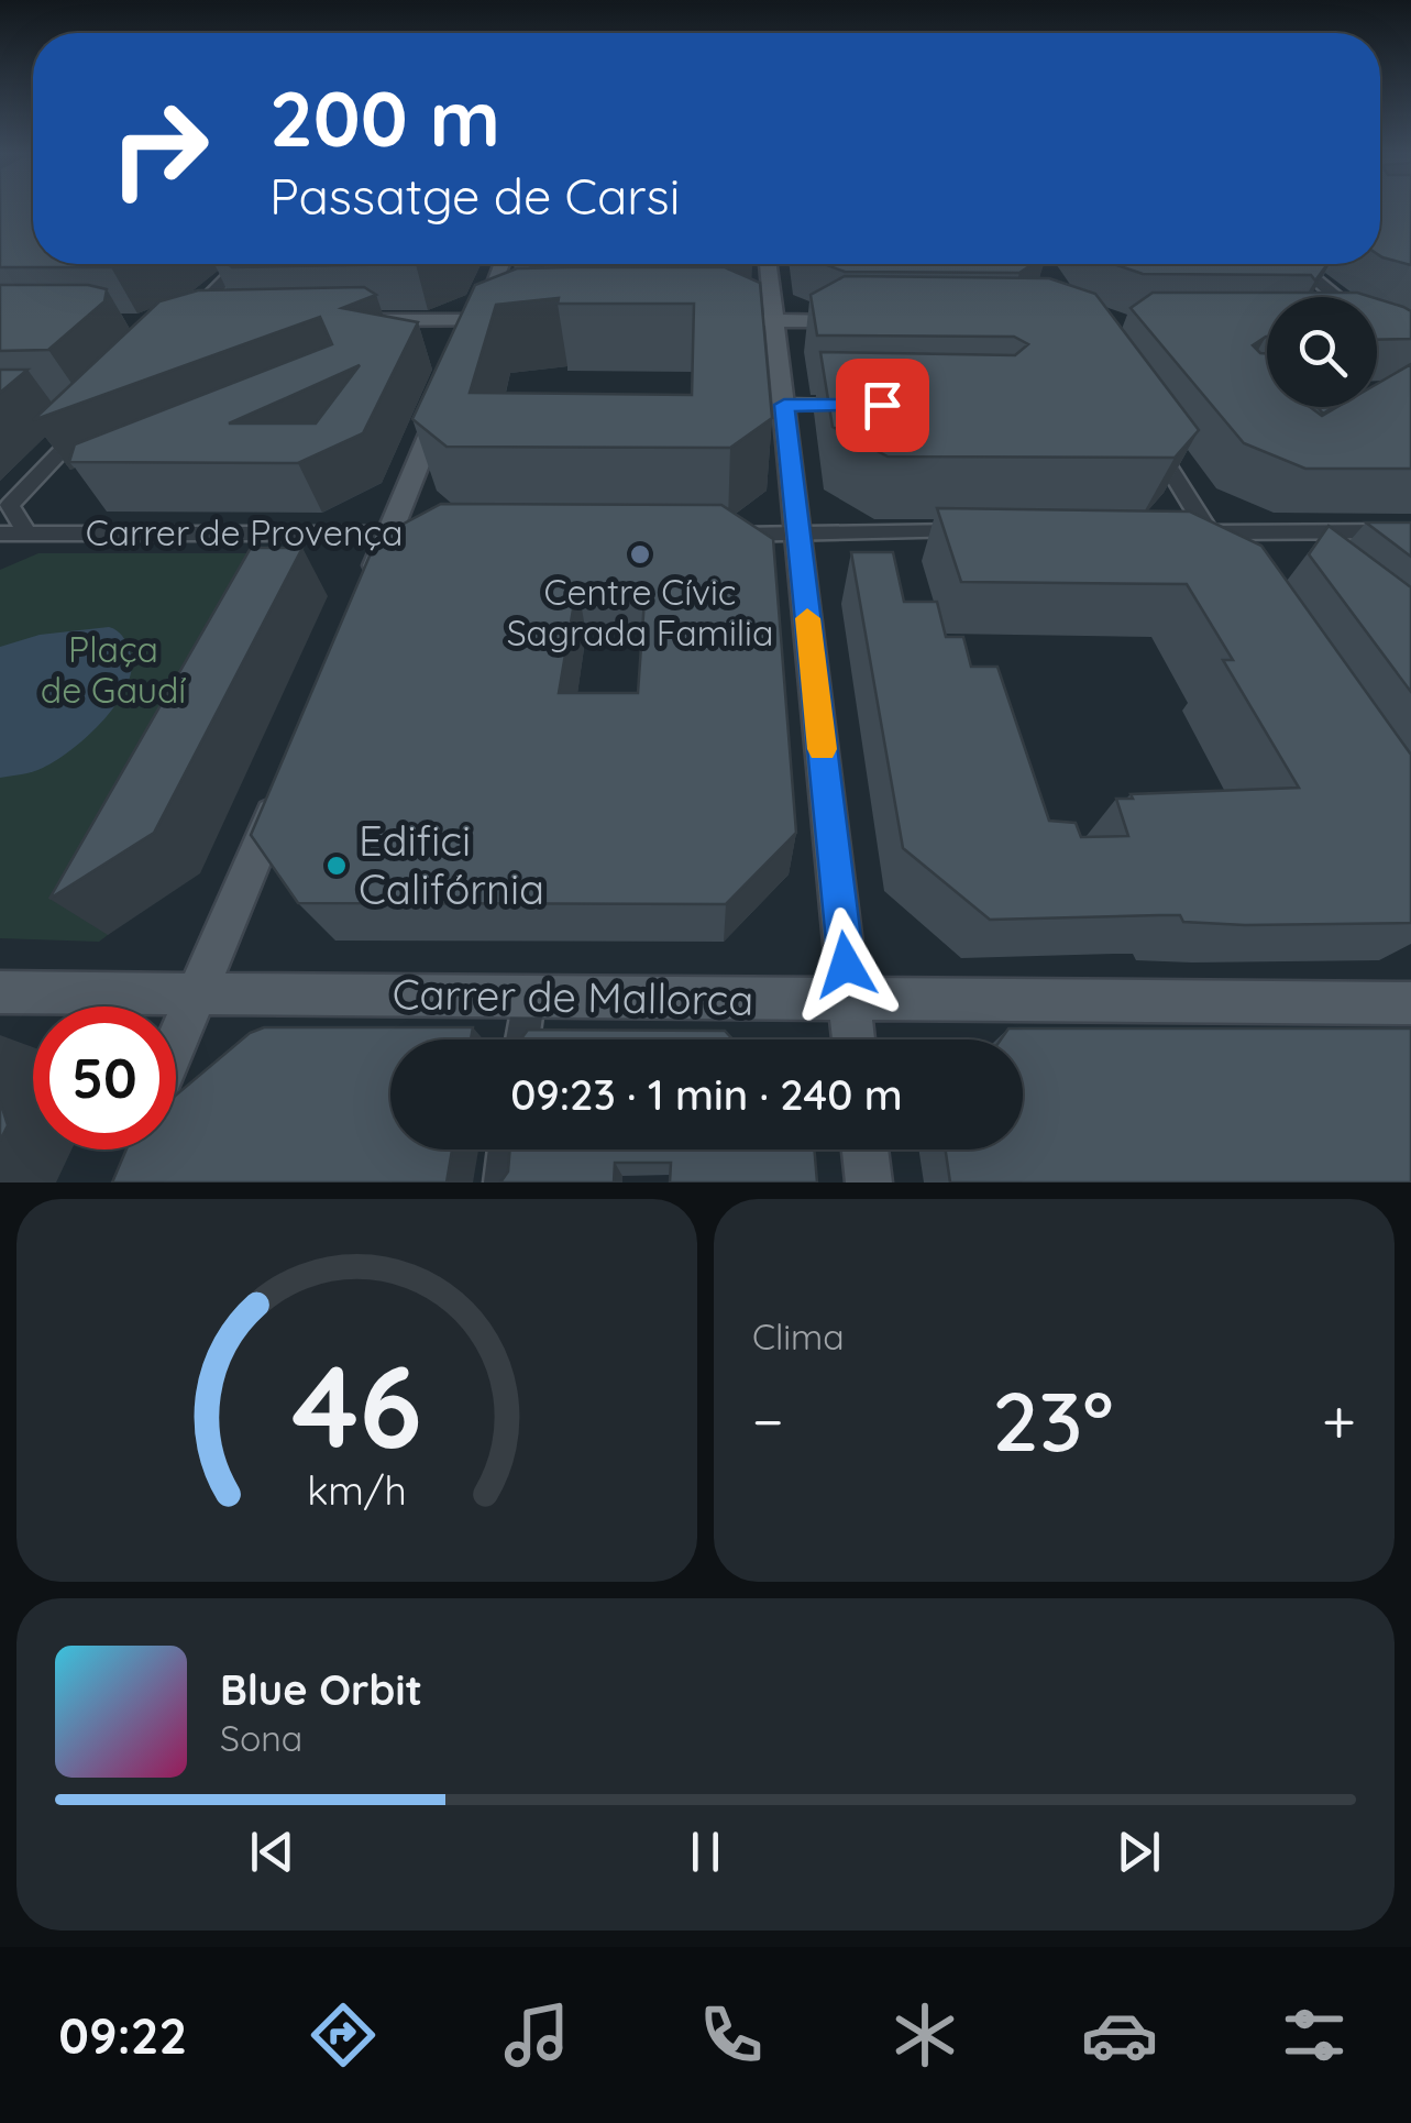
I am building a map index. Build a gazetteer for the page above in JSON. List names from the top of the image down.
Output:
{
  "streets": {
    "main road": ["Carrer de Mallorca"],
    "street": ["Carrer de Provença"]
  },
  "parks": ["Plaça de Gaudí"],
  "places": ["Centre Cívic Sagrada Familia", "Edifici Califórnia"],
  "page": {
    "turn": ["200 m", "Passatge de Carsi"],
    "limit": "50",
    "trip": "09:23 · 1 min · 240 m",
    "tile": "Clima",
    "heat": ["−", "23°", "+"],
    "song": ["Blue Orbit", "Sona"],
    "tabs": "09:22",
    "gauge": ["46", "km/h"]
  }
}
